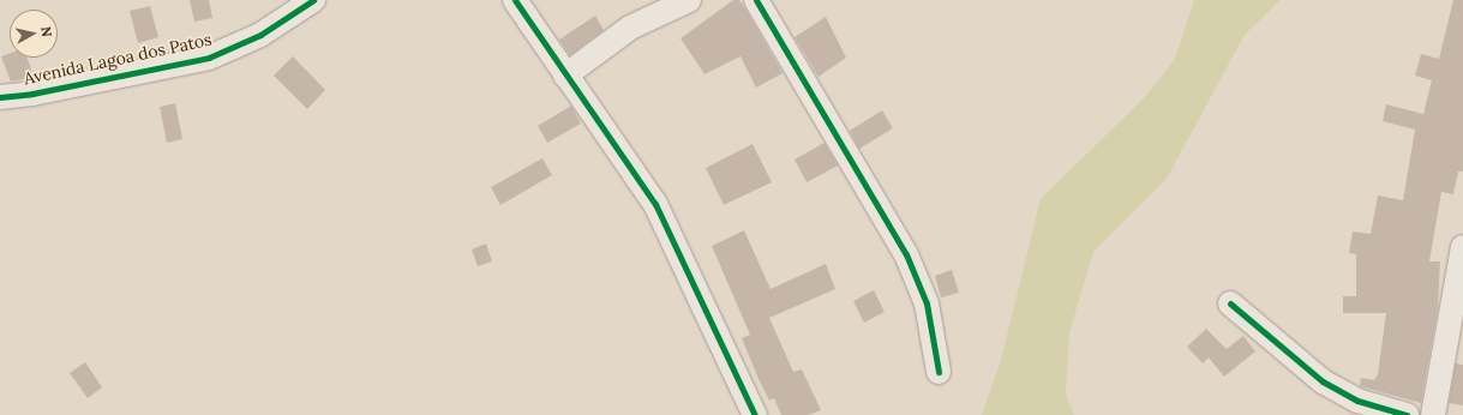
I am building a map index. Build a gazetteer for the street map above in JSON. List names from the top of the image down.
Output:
{
  "streets": {
    "street": ["Avenida Lagoa dos Patos"]
  },
  "north": "right"
}
